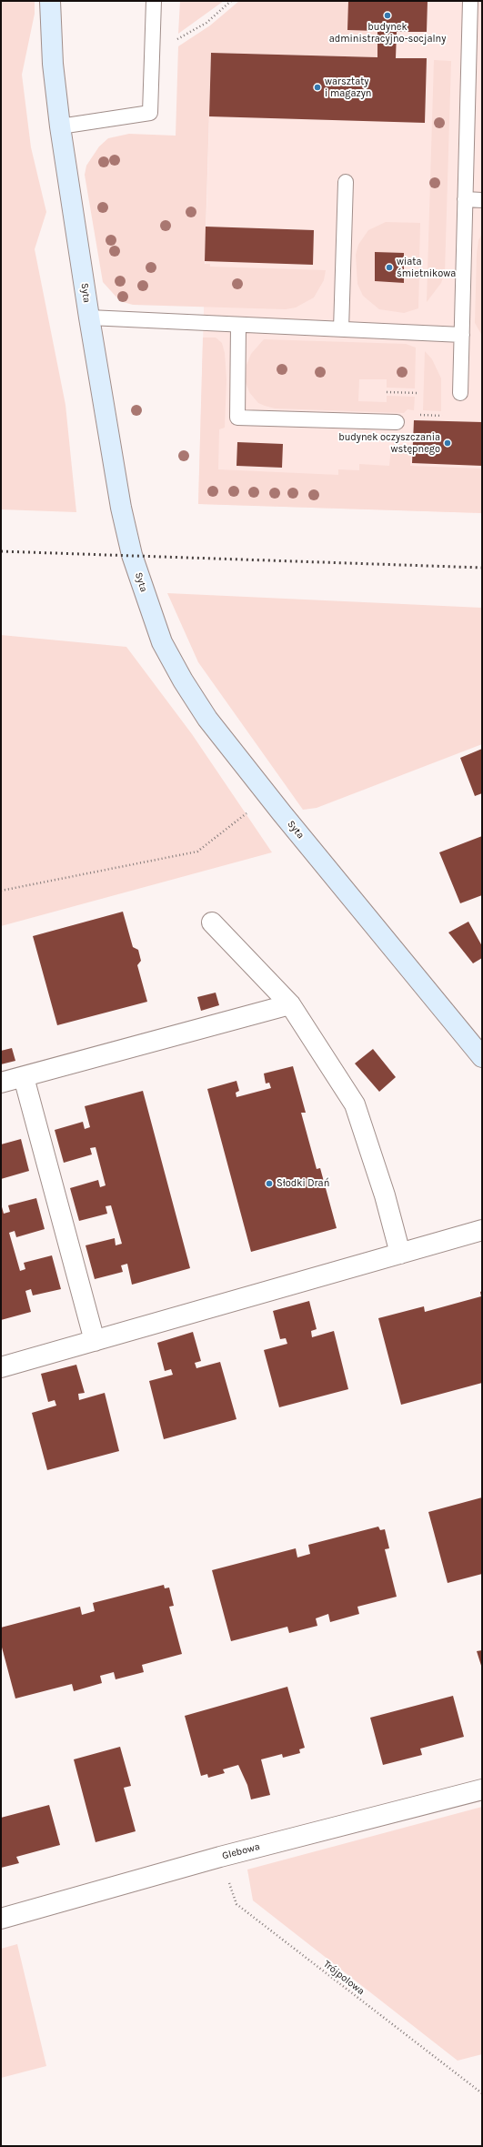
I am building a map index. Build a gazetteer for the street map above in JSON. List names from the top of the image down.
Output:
{
  "streets": {
    "street": ["Syta", "Glebowa"],
    "path": ["Trójpolowa"]
  },
  "crossings": [
    ["Glebowa", "Trójpolowa"]
  ],
  "places": [
    "budynek administracyjno-socjalny",
    "warsztaty i magazyn",
    "wiata śmietnikowa",
    "budynek oczyszczania wstępnego",
    "Słodki Drań"
  ]
}
